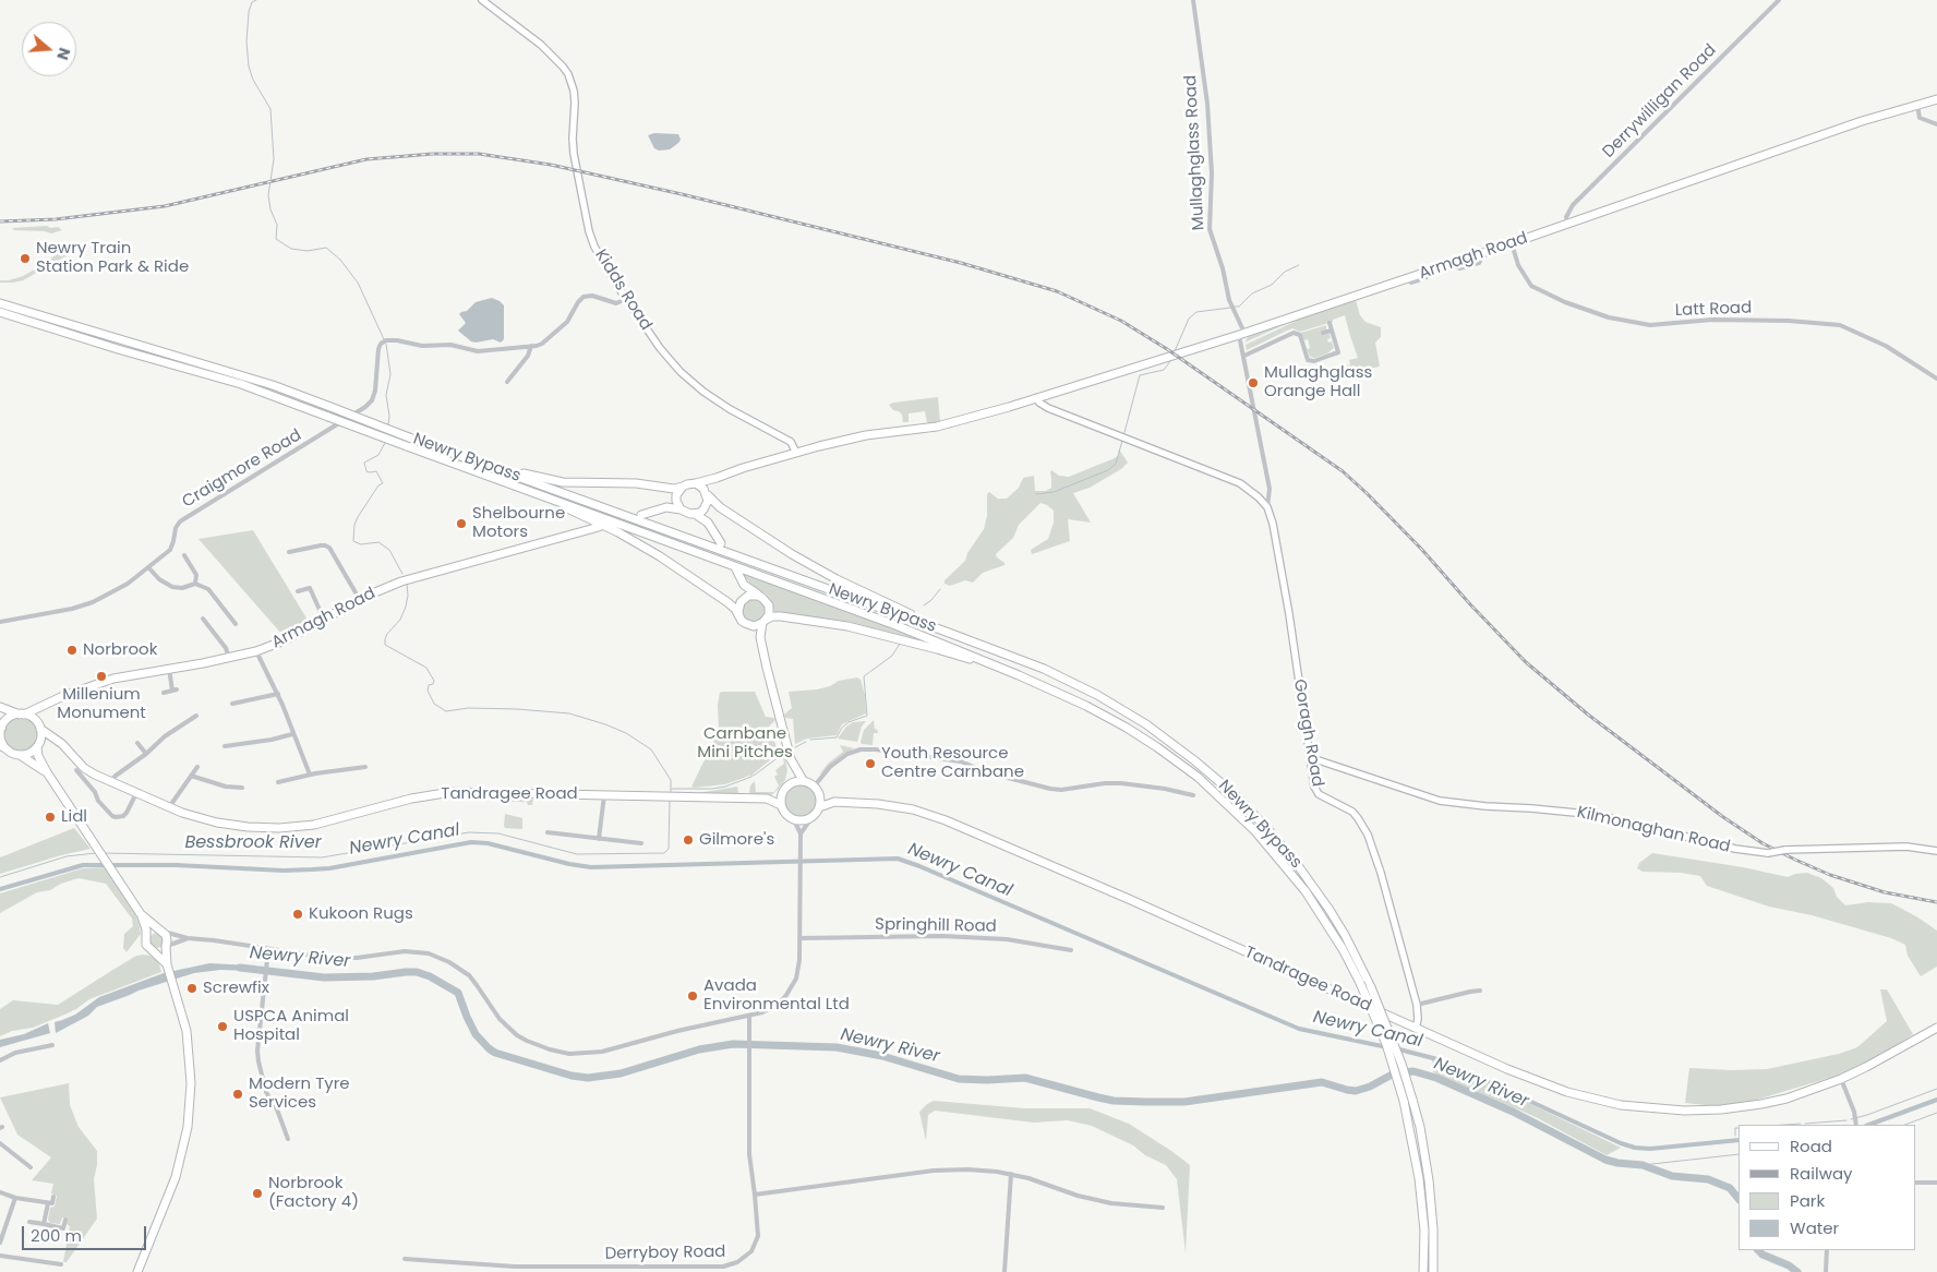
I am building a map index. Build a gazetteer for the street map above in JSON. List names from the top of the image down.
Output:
{
  "streets": {
    "highway": ["Armagh Road", "Newry Bypass", "Tandragee Road"],
    "street": [
      "Derrywilligan Road",
      "Mullaghglass Road",
      "Kidds Road",
      "Latt Road",
      "Craigmore Road",
      "Goragh Road",
      "Kilmonaghan Road",
      "Springhill Road",
      "Derryboy Road"
    ]
  },
  "crossings": [
    ["Derrywilligan Road", "Armagh Road"],
    ["Mullaghglass Road", "Armagh Road"],
    ["Mullaghglass Road", "Goragh Road"],
    ["Armagh Road", "Kidds Road"],
    ["Armagh Road", "Latt Road"],
    ["Armagh Road", "Goragh Road"],
    ["Armagh Road", "Tandragee Road"],
    ["Goragh Road", "Tandragee Road"],
    ["Goragh Road", "Kilmonaghan Road"]
  ],
  "water": ["Newry Canal", "Bessbrook River", "Newry River"],
  "parks": ["Carnbane Mini Pitches"],
  "places": [
    "Newry Train Station Park & Ride",
    "Mullaghglass Orange Hall",
    "Shelbourne Motors",
    "Norbrook",
    "Millenium Monument",
    "Youth Resource Centre Carnbane",
    "Lidl",
    "Gilmore's",
    "Kukoon Rugs",
    "Screwfix",
    "Avada Environmental Ltd",
    "USPCA Animal Hospital",
    "Modern Tyre Services",
    "Norbrook (Factory 4)"
  ],
  "legend": [
    "Road",
    "Railway",
    "Park",
    "Water"
  ],
  "scale_bar": "200 m",
  "north": "right"
}
